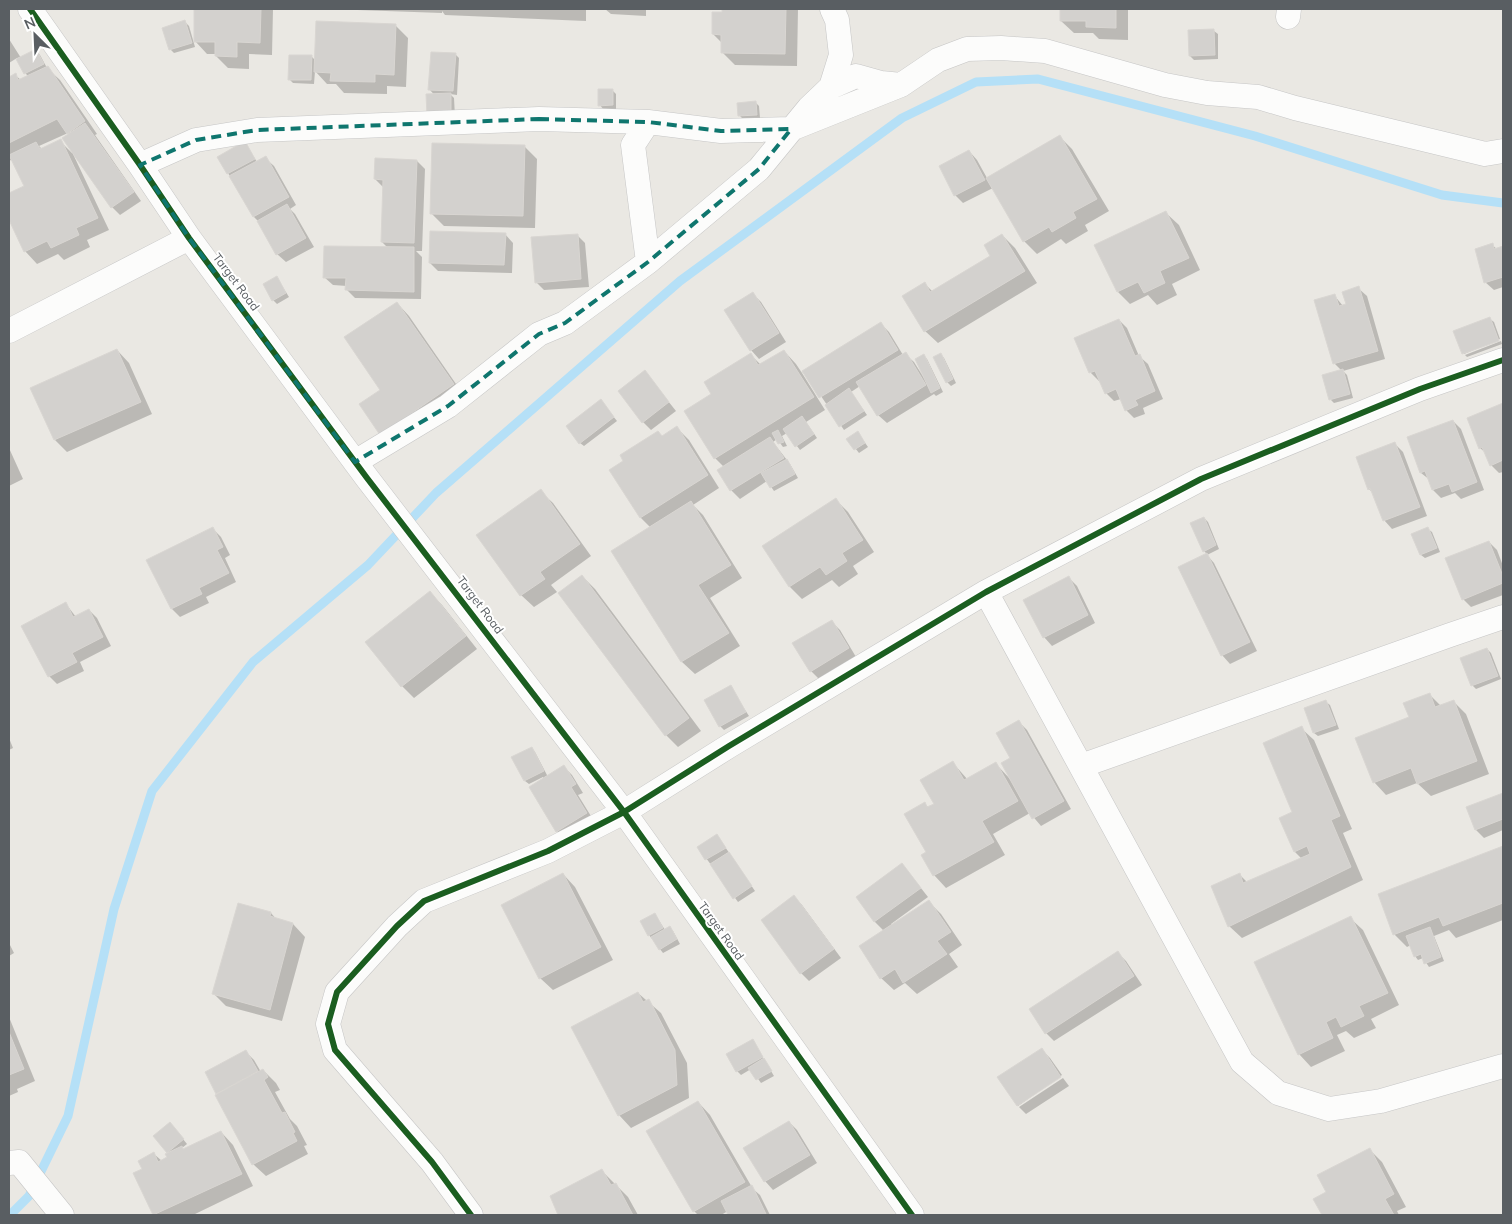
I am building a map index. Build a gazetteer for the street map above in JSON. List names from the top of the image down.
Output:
{
  "streets": {
    "street": ["Target Road"]
  },
  "north": "top left"
}
